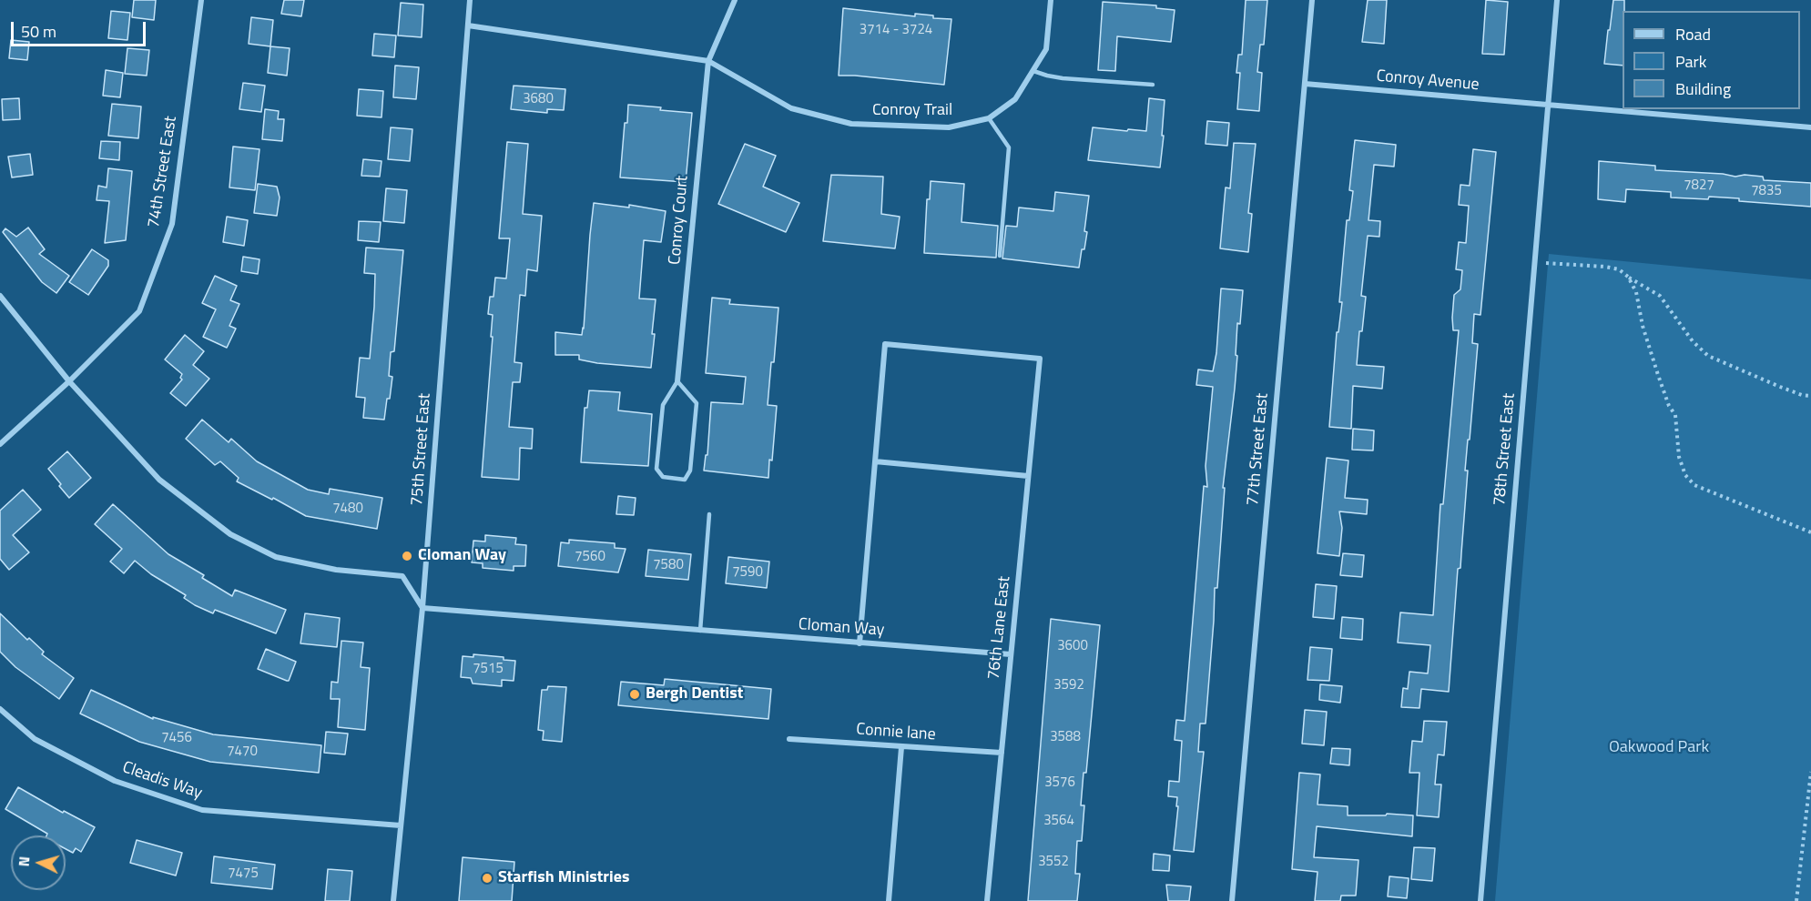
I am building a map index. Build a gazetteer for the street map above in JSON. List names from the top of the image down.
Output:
{
  "streets": {
    "street": [
      "Conroy Avenue",
      "Conroy Trail",
      "74th Street East",
      "Conroy Court",
      "75th Street East",
      "77th Street East",
      "78th Street East",
      "Cloman Way",
      "76th Lane East",
      "Connie lane",
      "Cleadis Way"
    ]
  },
  "crossings": [
    ["Conroy Avenue", "77th Street East"],
    ["Conroy Avenue", "78th Street East"],
    ["Conroy Trail", "Conroy Court"],
    ["Conroy Trail", "75th Street East"],
    ["75th Street East", "Cloman Way"],
    ["75th Street East", "Cleadis Way"],
    ["Cloman Way", "76th Lane East"],
    ["76th Lane East", "Connie lane"]
  ],
  "parks": ["Oakwood Park"],
  "places": ["Cloman Way", "Bergh Dentist", "Starfish Ministries"],
  "house_numbers": [
    "3714 - 3724",
    "3680",
    "7827",
    "7835",
    "7480",
    "7560",
    "7580",
    "7590",
    "3600",
    "7515",
    "3592",
    "3588",
    "7456",
    "7470",
    "3576",
    "3564",
    "3552",
    "7475"
  ],
  "legend": ["Road", "Park", "Building"],
  "scale_bar": "50 m",
  "north": "left"
}
